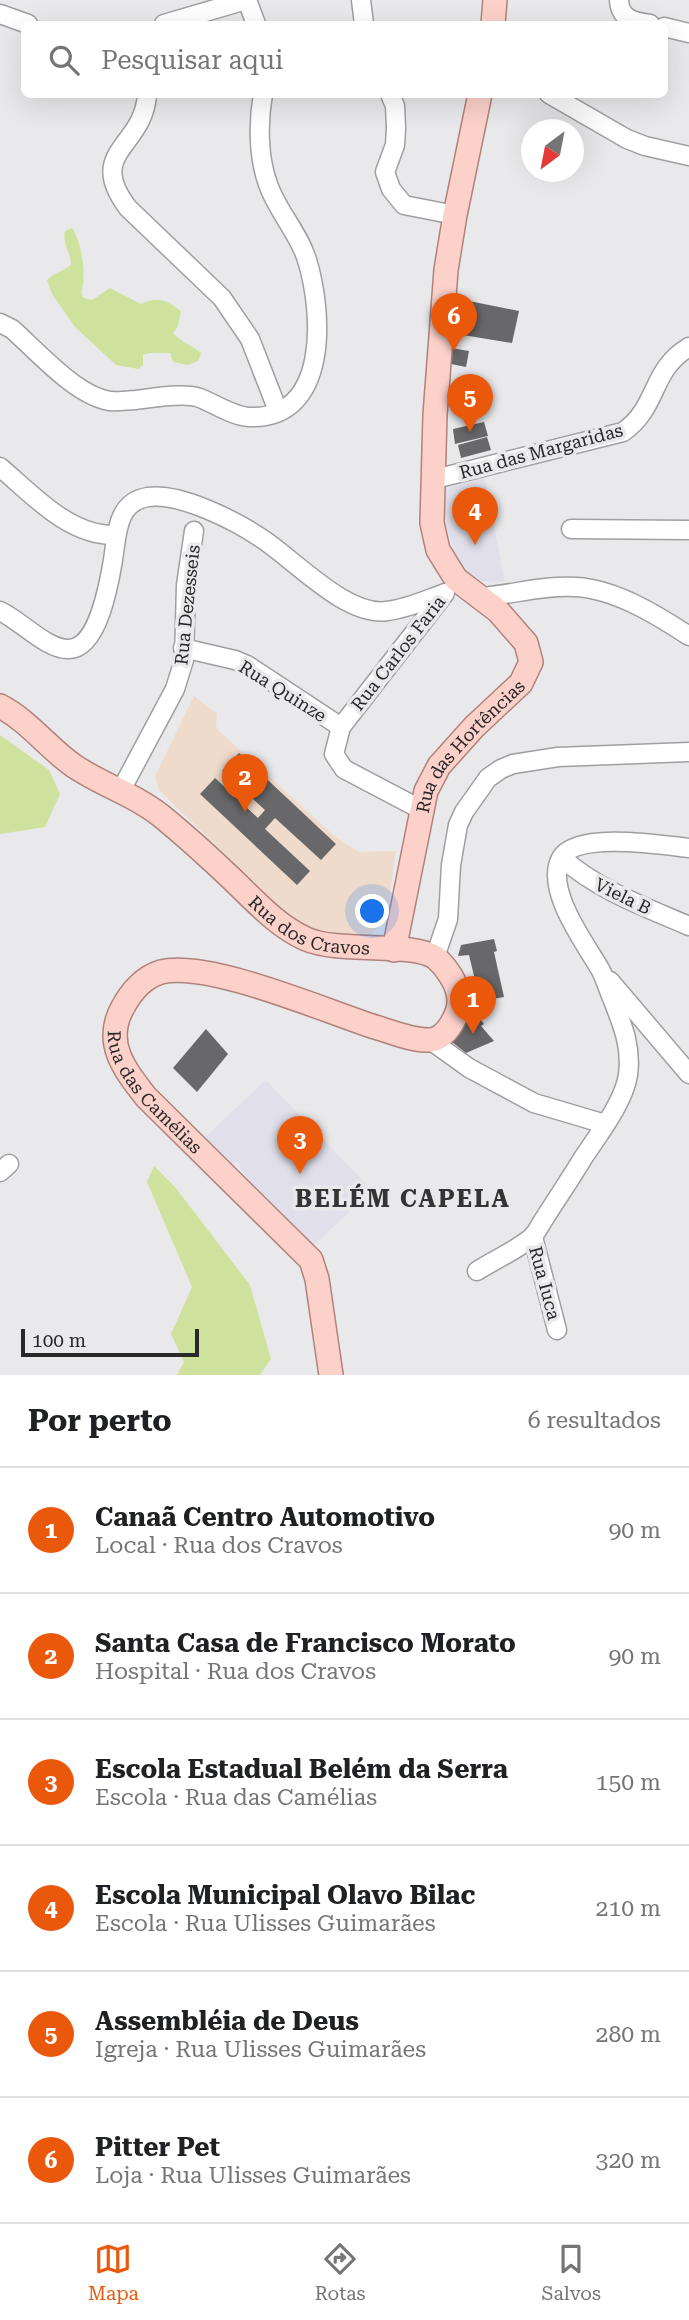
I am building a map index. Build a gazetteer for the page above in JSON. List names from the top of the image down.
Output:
{
  "streets": {
    "main road": ["Rua das Hortências", "Rua dos Cravos", "Rua das Camélias"],
    "street": [
      "Rua das Margaridas",
      "Rua Dezesseis",
      "Rua Carlos Faria",
      "Rua Quinze",
      "Viela B",
      "Rua Iuca"
    ]
  },
  "crossings": [
    ["Rua Dezesseis", "Rua Quinze"],
    ["Rua Dezesseis", "Rua dos Cravos"],
    ["Rua Carlos Faria", "Rua Quinze"],
    ["Rua Carlos Faria", "Rua das Hortências"],
    ["Rua das Hortências", "Rua dos Cravos"]
  ],
  "districts": ["BELÉM CAPELA"],
  "scale_bar": "100 m",
  "north": "bottom left",
  "page": {
    "search": "Pesquisar aqui",
    "pins": [
      "6",
      "5",
      "4",
      "2",
      "1",
      "3"
    ],
    "scale": "100 m",
    "heading": ["Por perto", "6 resultados"],
    "list": [
      {
        "mark": "1",
        "name": "Canaã Centro Automotivo",
        "note": "Local · Rua dos Cravos",
        "value": "90 m"
      },
      {
        "mark": "2",
        "name": "Santa Casa de Francisco Morato",
        "note": "Hospital · Rua dos Cravos",
        "value": "90 m"
      },
      {
        "mark": "3",
        "name": "Escola Estadual Belém da Serra",
        "note": "Escola · Rua das Camélias",
        "value": "150 m"
      },
      {
        "mark": "4",
        "name": "Escola Municipal Olavo Bilac",
        "note": "Escola · Rua Ulisses Guimarães",
        "value": "210 m"
      },
      {
        "mark": "5",
        "name": "Assembléia de Deus",
        "note": "Igreja · Rua Ulisses Guimarães",
        "value": "280 m"
      },
      {
        "mark": "6",
        "name": "Pitter Pet",
        "note": "Loja · Rua Ulisses Guimarães",
        "value": "320 m"
      }
    ],
    "nav": ["Mapa", "Rotas", "Salvos"]
  }
}
